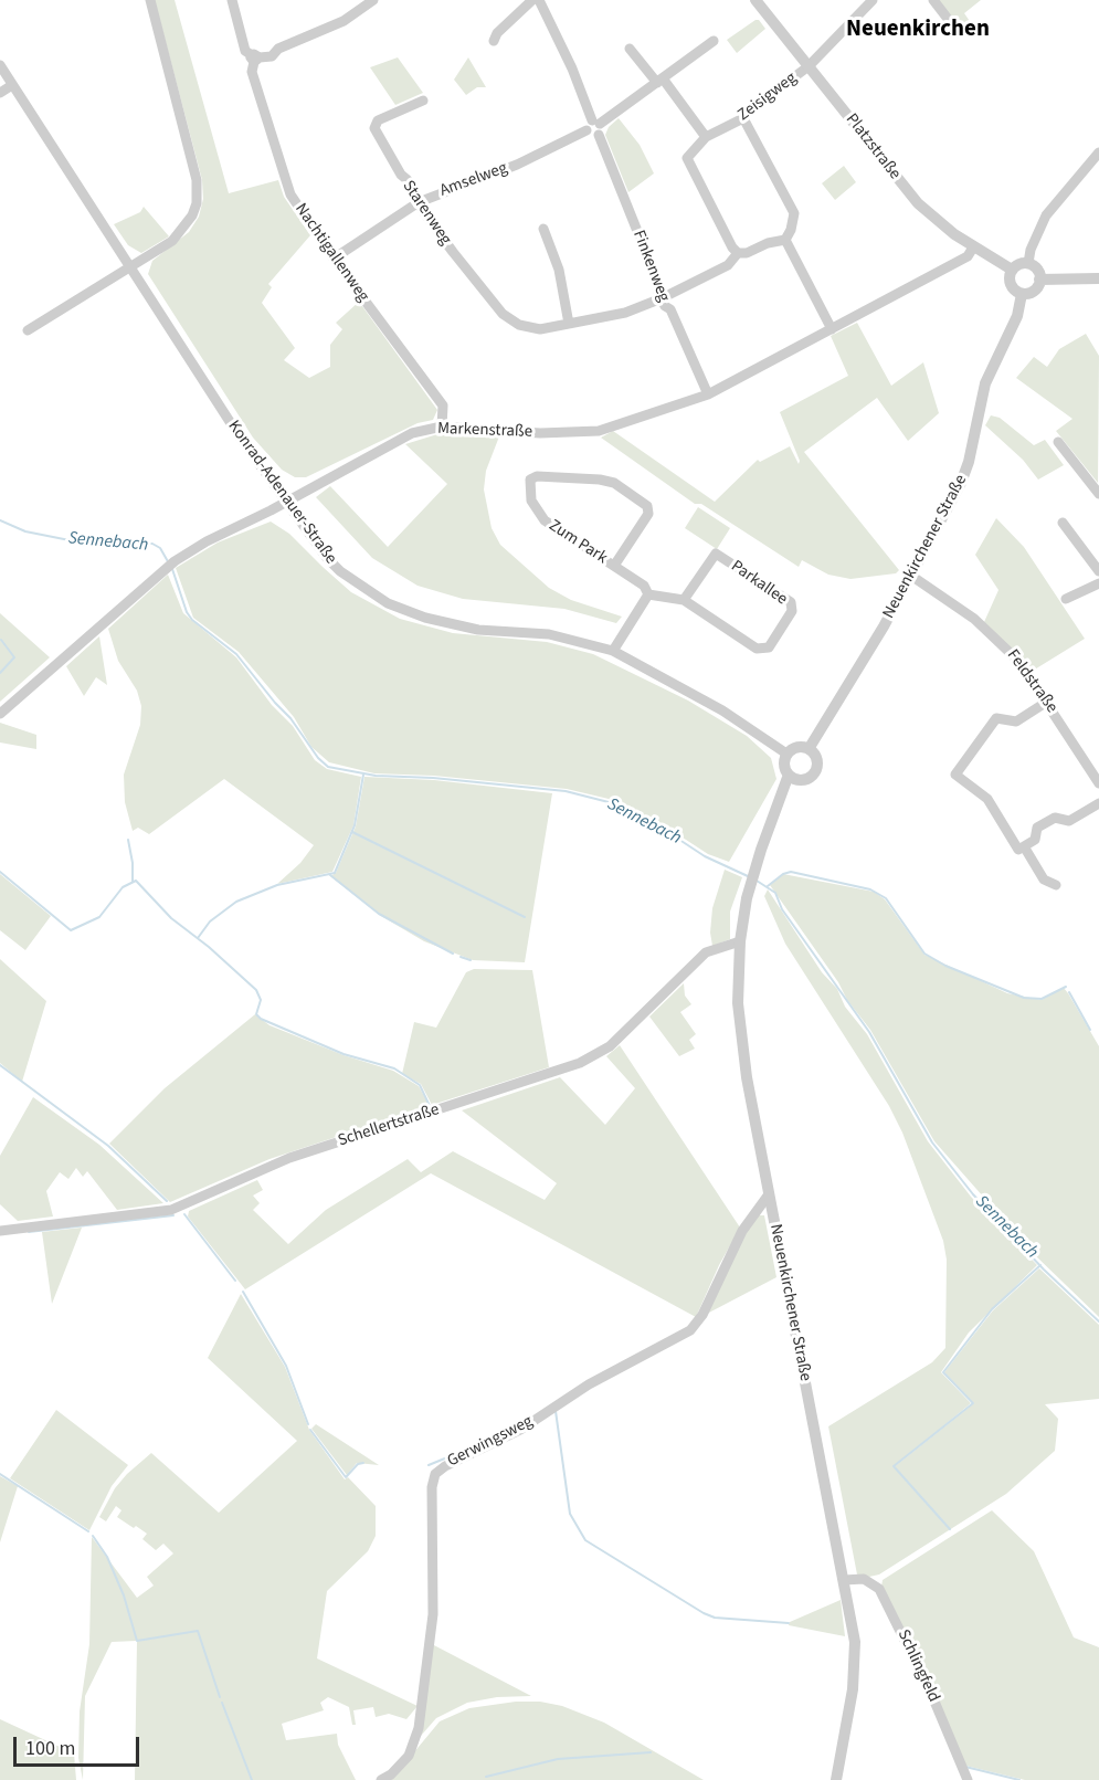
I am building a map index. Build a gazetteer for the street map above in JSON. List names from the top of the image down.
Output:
{
  "streets": {
    "street": [
      "Zeisigweg",
      "Platzstraße",
      "Amselweg",
      "Starenweg",
      "Nachtigallenweg",
      "Finkenweg",
      "Markenstraße",
      "Konrad-Adenauer-Straße",
      "Zum Park",
      "Neuenkirchener Straße",
      "Parkallee",
      "Feldstraße",
      "Schellertstraße",
      "Gerwingsweg",
      "Schlingfeld"
    ]
  },
  "crossings": [
    ["Zeisigweg", "Platzstraße"],
    ["Platzstraße", "Markenstraße"],
    ["Platzstraße", "Neuenkirchener Straße"],
    ["Amselweg", "Starenweg"],
    ["Amselweg", "Nachtigallenweg"],
    ["Amselweg", "Finkenweg"],
    ["Starenweg", "Finkenweg"],
    ["Nachtigallenweg", "Markenstraße"],
    ["Finkenweg", "Markenstraße"],
    ["Markenstraße", "Konrad-Adenauer-Straße"],
    ["Konrad-Adenauer-Straße", "Neuenkirchener Straße"],
    ["Zum Park", "Parkallee"],
    ["Neuenkirchener Straße", "Feldstraße"],
    ["Neuenkirchener Straße", "Schellertstraße"],
    ["Neuenkirchener Straße", "Gerwingsweg"],
    ["Neuenkirchener Straße", "Schlingfeld"]
  ],
  "districts": ["Neuenkirchen"],
  "water": ["Sennebach"],
  "scale_bar": "100 m"
}
